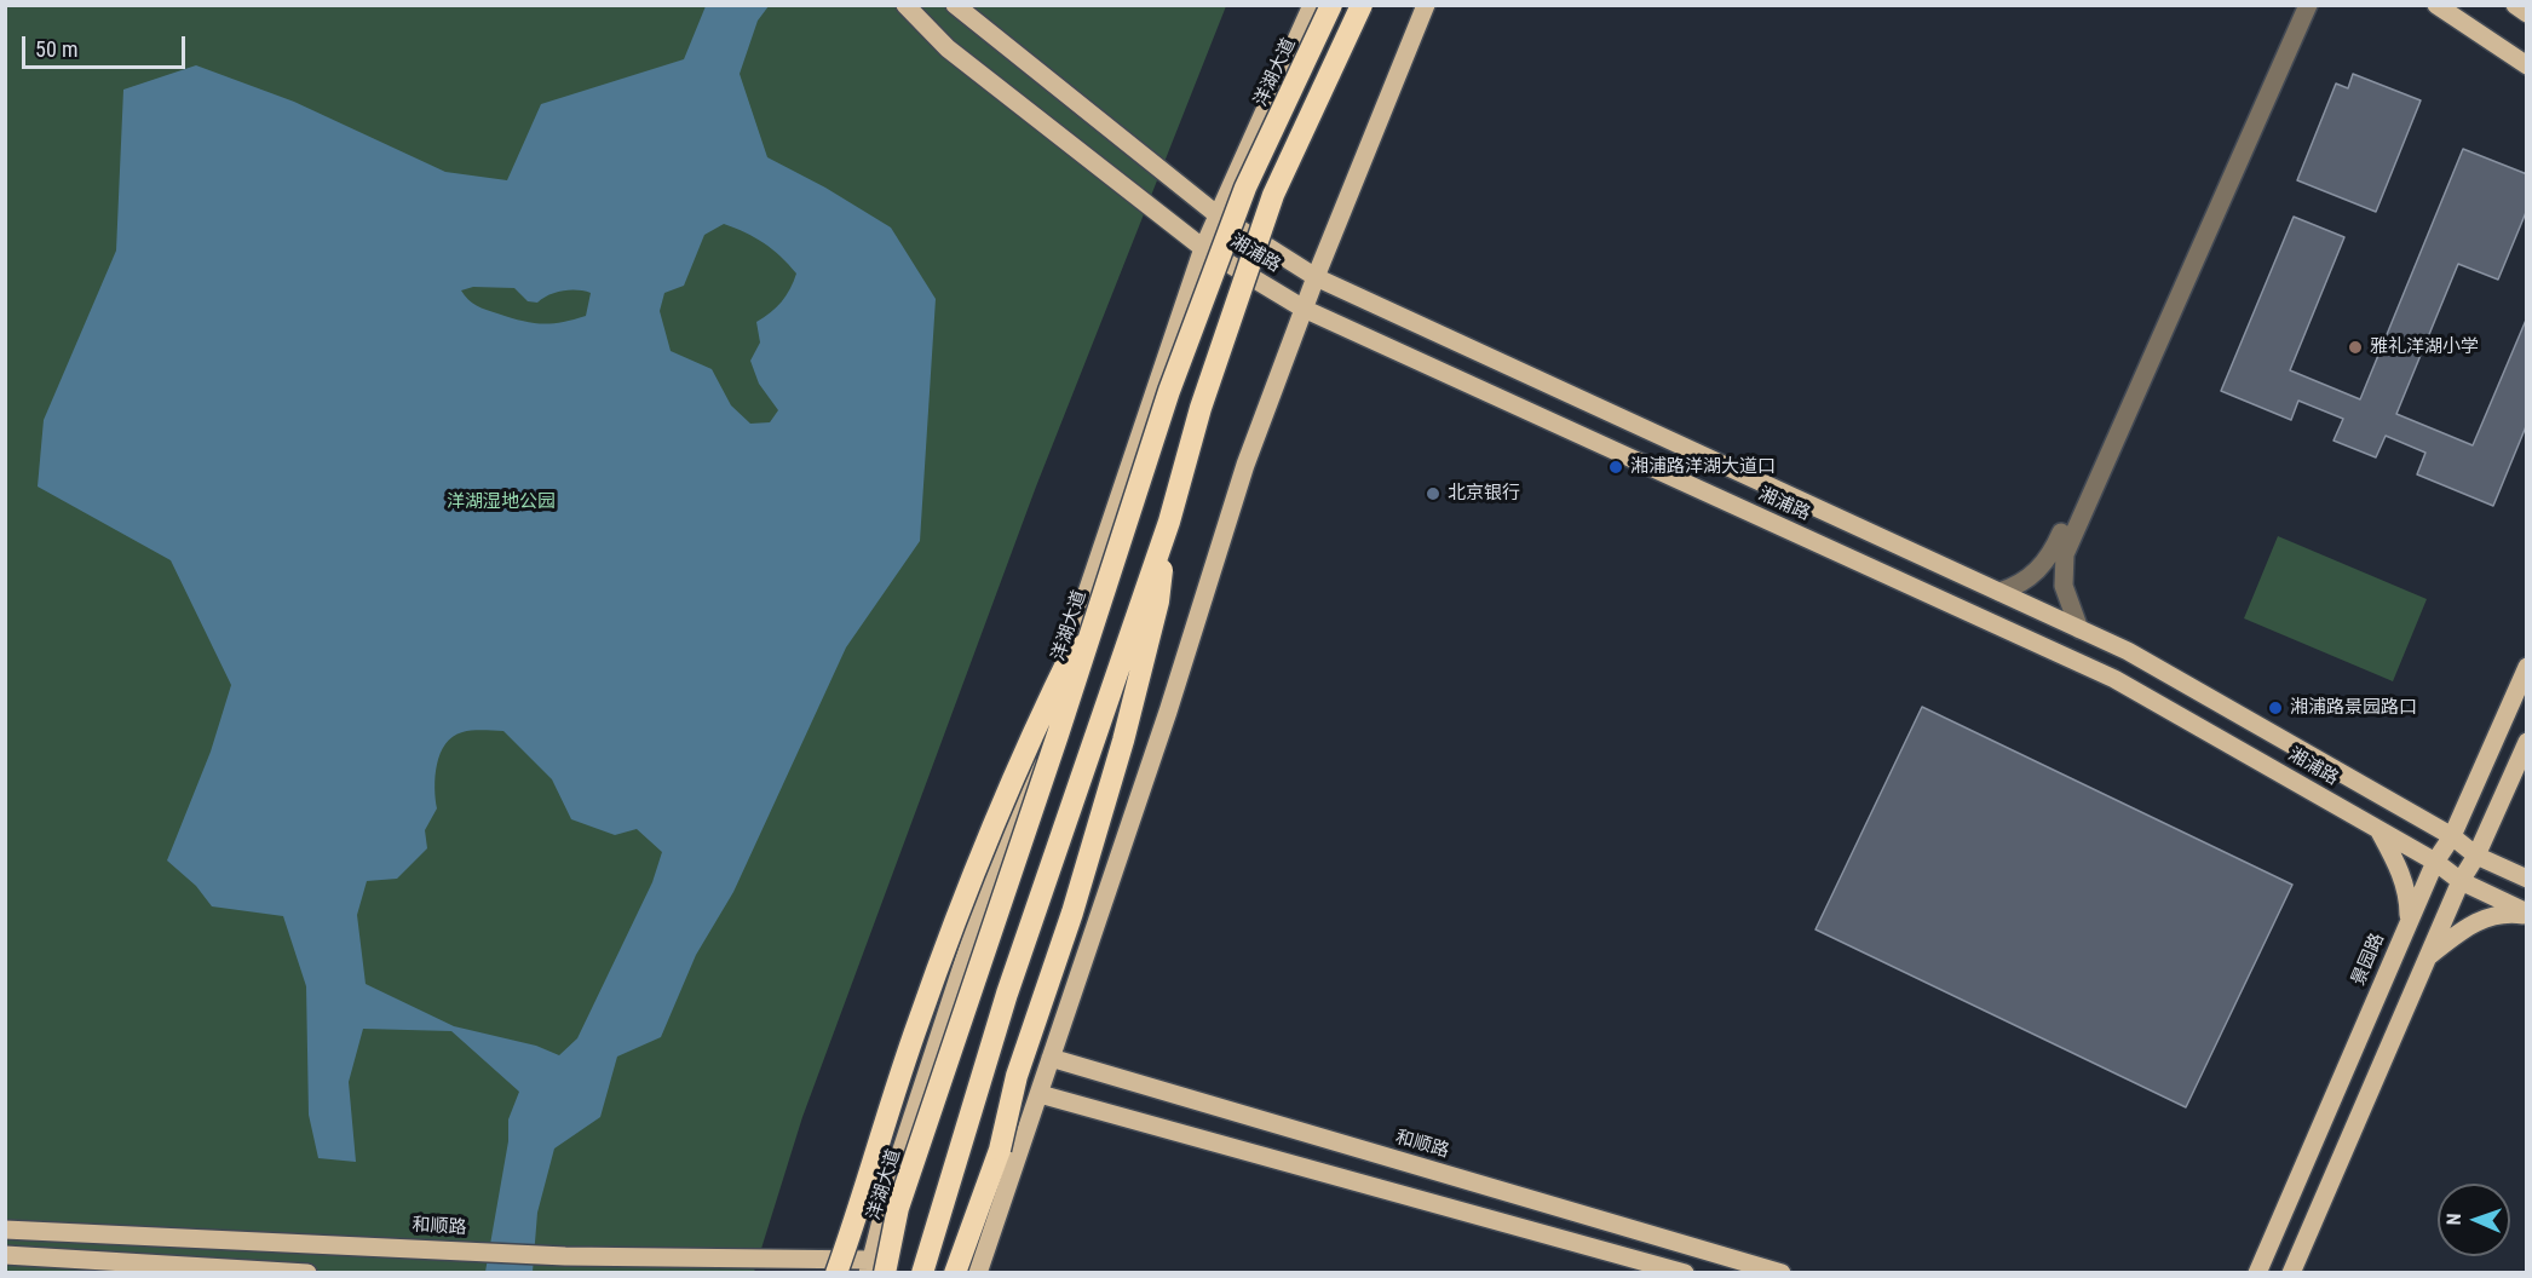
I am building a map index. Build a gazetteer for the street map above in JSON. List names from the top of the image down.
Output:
{
  "streets": {
    "highway": ["洋湖大道"],
    "main road": ["湘浦路", "景园路", "和顺路"]
  },
  "crossings": [
    ["洋湖大道", "和顺路"],
    ["湘浦路", "景园路"]
  ],
  "parks": ["洋湖湿地公园"],
  "places": [
    "雅礼洋湖小学",
    "湘浦路洋湖大道口",
    "北京银行",
    "湘浦路景园路口"
  ],
  "scale_bar": "50 m",
  "north": "left"
}
